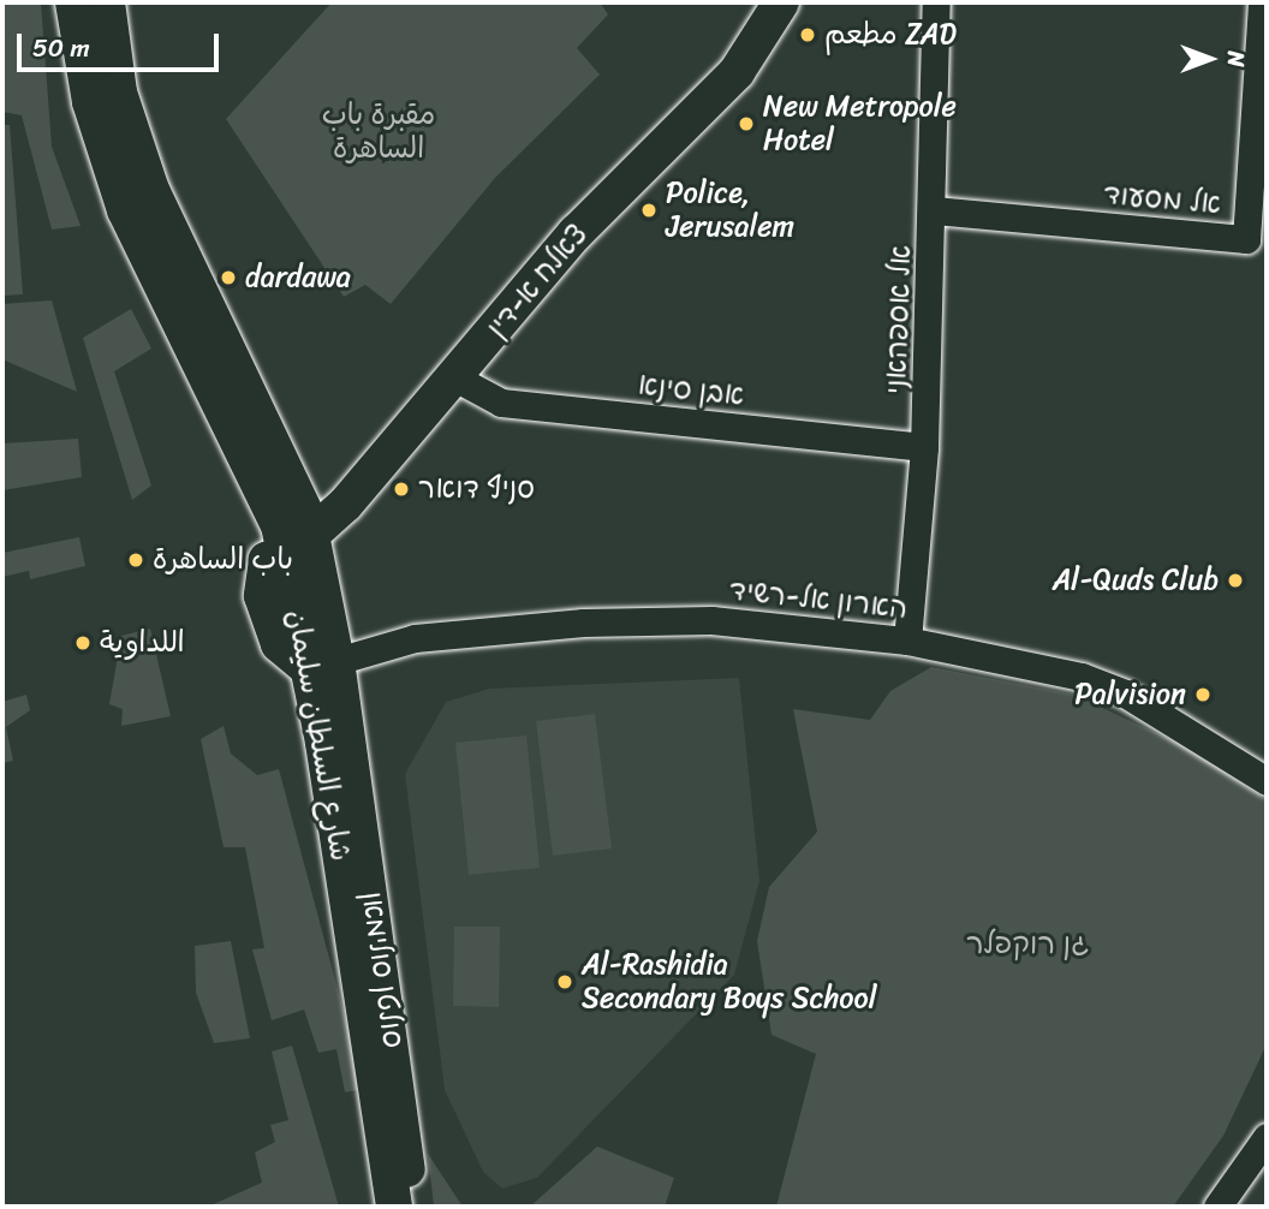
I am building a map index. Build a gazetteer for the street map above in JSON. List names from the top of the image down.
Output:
{
  "streets": {
    "street": [
      "אל מסעוד",
      "צאלח א-דין",
      "אל אספהאני",
      "אבן סינא",
      "הארון אל-רשיד",
      "شارع السلطان سليمان",
      "סולטן סולימאן"
    ]
  },
  "crossings": [
    ["אל מסעוד", "אל אספהאני"],
    ["צאלח א-דין", "אבן סינא"],
    ["צאלח א-דין", "הארון אל-רשיד"],
    ["צאלח א-דין", "شارع السلطان سليمان"],
    ["צאלח א-דין", "סולטן סולימאן"],
    ["אל אספהאני", "אבן סינא"],
    ["אל אספהאני", "הארון אל-רשיד"],
    ["הארון אל-רשיד", "شارع السلطان سليمان"],
    ["הארון אל-רשיד", "סולטן סולימאן"],
    ["شارع السلطان سليمان", "סולטן סולימאן"]
  ],
  "parks": ["مقبرة باب الساهرة", "גן רוקפלר"],
  "places": [
    "مطعم ZAD",
    "New Metropole Hotel",
    "Police, Jerusalem",
    "dardawa",
    "סניף דואר",
    "باب الساهرة",
    "Al-Quds Club",
    "اللداوية",
    "Palvision",
    "Al-Rashidia Secondary Boys School"
  ],
  "scale_bar": "50 m",
  "north": "right"
}
